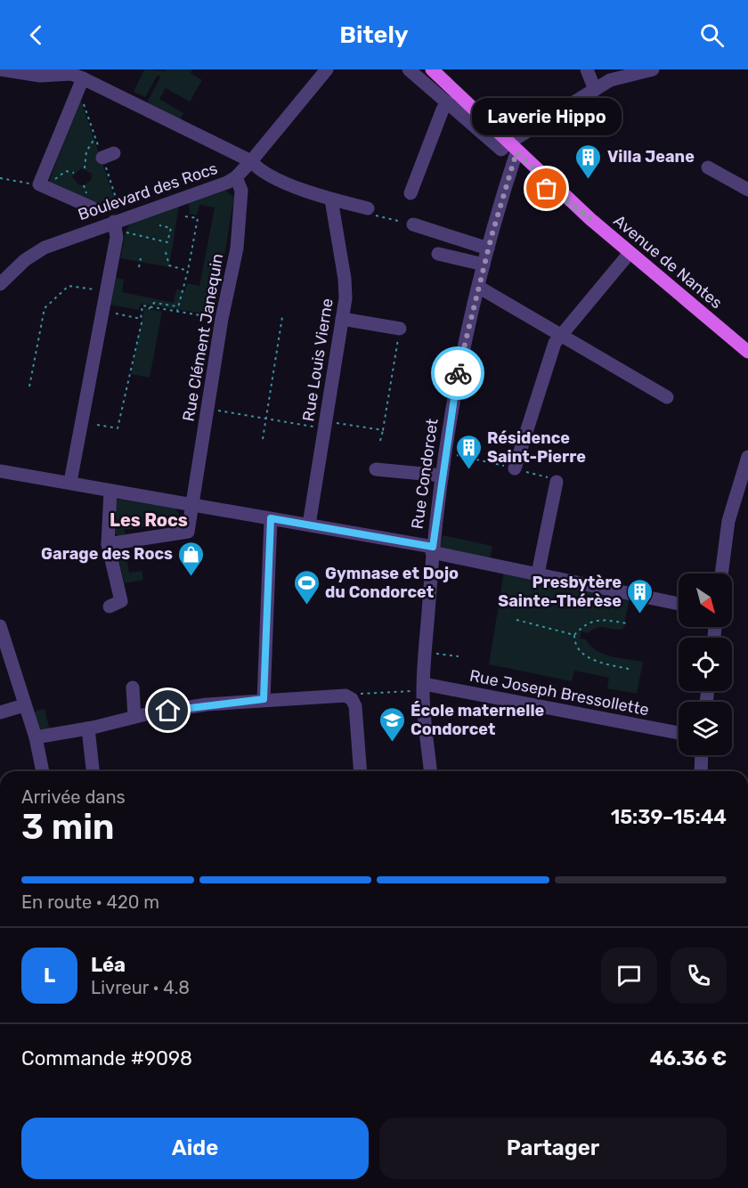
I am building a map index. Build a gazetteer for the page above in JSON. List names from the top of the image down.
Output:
{
  "streets": {
    "main road": ["Avenue de Nantes"],
    "street": [
      "Boulevard des Rocs",
      "Rue Clément Janequin",
      "Rue Louis Vierne",
      "Rue Condorcet",
      "Rue Joseph Bressollette"
    ]
  },
  "crossings": [
    ["Boulevard des Rocs", "Rue Clément Janequin"],
    ["Avenue de Nantes", "Rue Condorcet"],
    ["Rue Condorcet", "Rue Joseph Bressollette"]
  ],
  "districts": ["Les Rocs"],
  "places": {
    "building": ["Villa Jeane", "Résidence Saint-Pierre", "Presbytère Sainte-Thérèse"],
    "other": ["Laverie Hippo"],
    "shop": ["Garage des Rocs"],
    "sports": ["Gymnase et Dojo du Condorcet"],
    "school or university": ["École maternelle Condorcet"]
  },
  "north": "bottom right",
  "page": {
    "header": "Bitely",
    "bubble": "Laverie Hippo",
    "heading": ["3 min", "Arrivée dans", "15:39–15:44"],
    "panel": [
      "Léa",
      "Livreur · 4.8",
      "Commande #9098",
      "46.36 €"
    ],
    "bar": "En route · 420 m",
    "round": "L",
    "buttons": ["Aide", "Partager"]
  }
}
